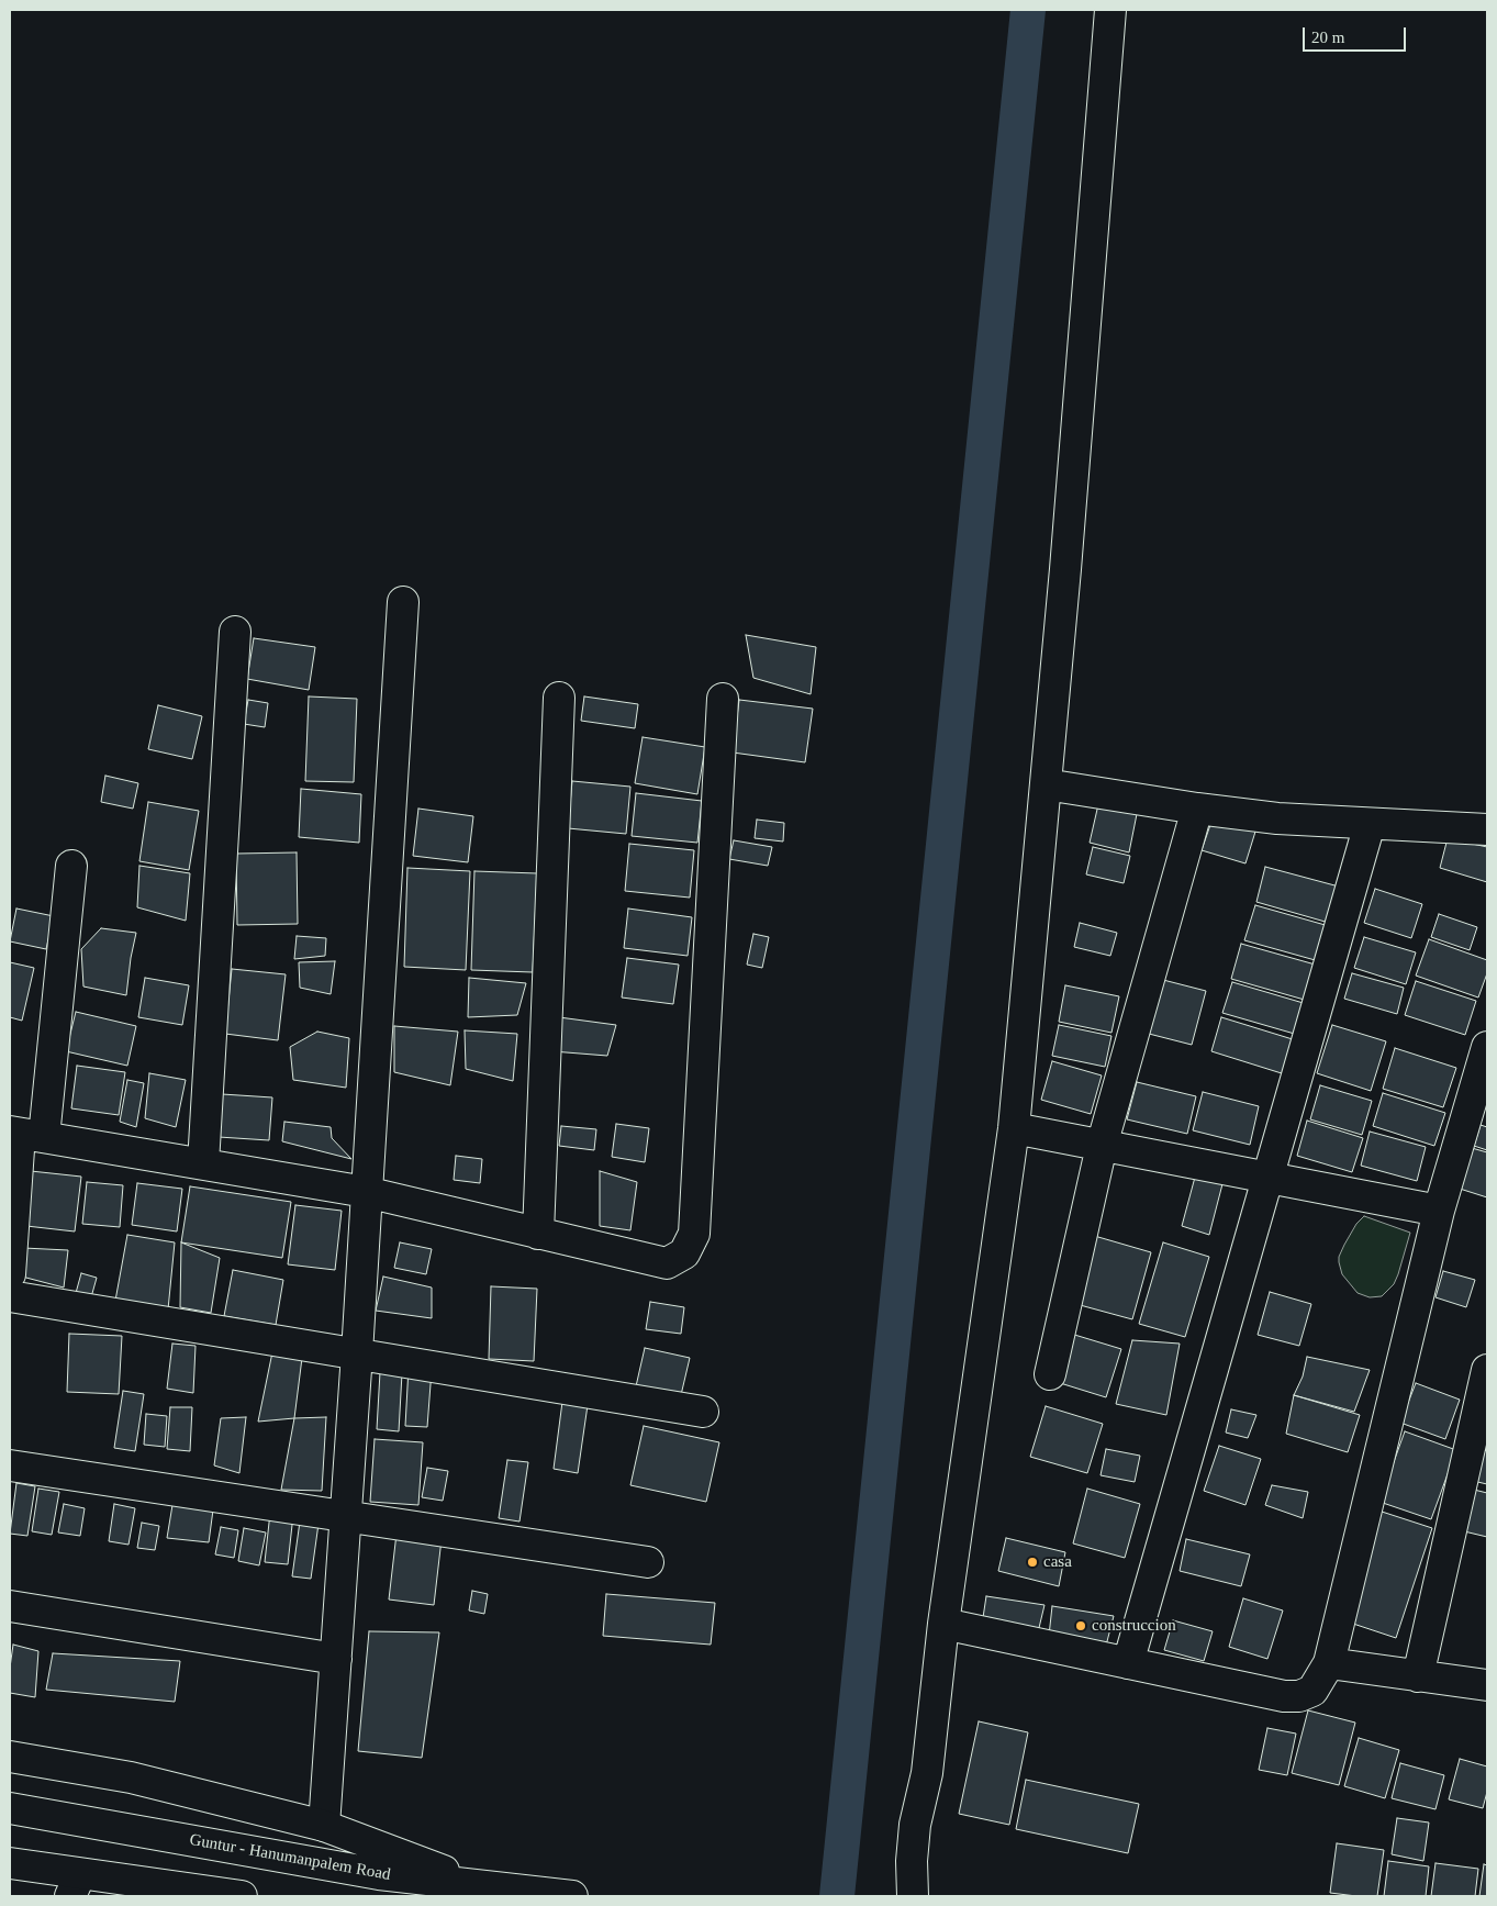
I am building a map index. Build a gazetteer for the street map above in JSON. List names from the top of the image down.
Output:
{
  "streets": {
    "street": ["Guntur - Hanumanpalem Road"]
  },
  "places": ["casa", "construccion"],
  "scale_bar": "20 m"
}
